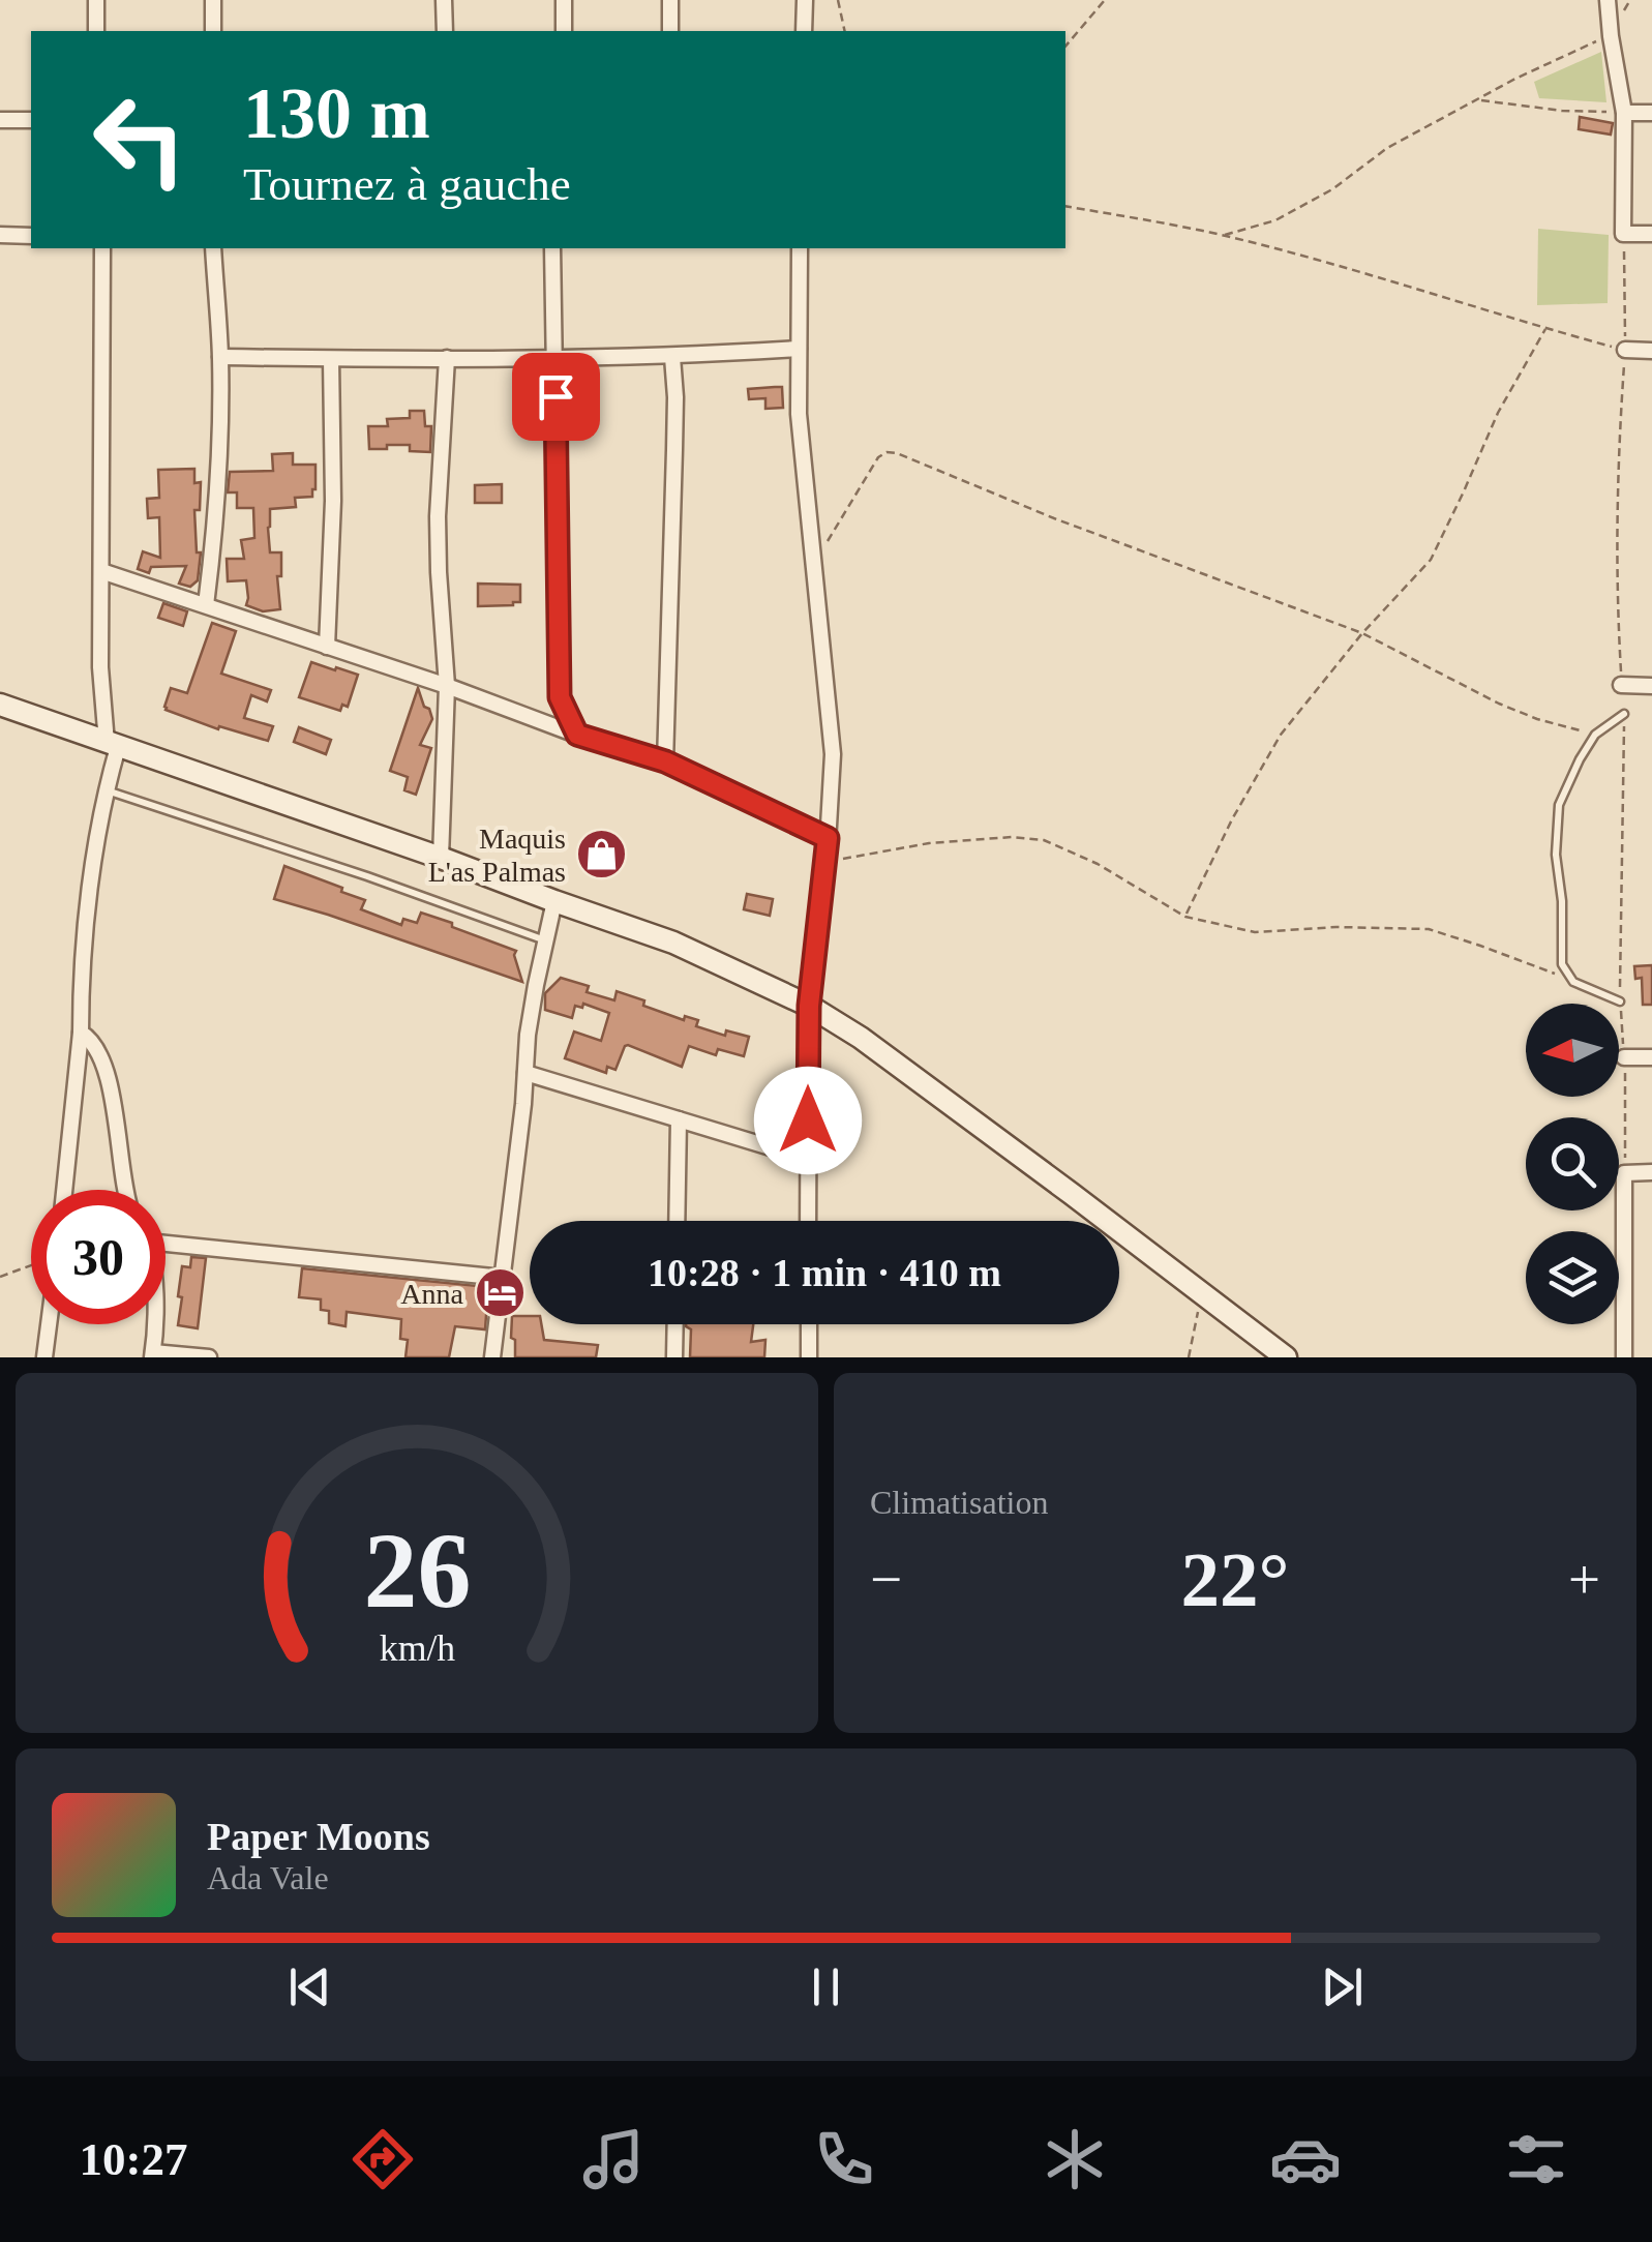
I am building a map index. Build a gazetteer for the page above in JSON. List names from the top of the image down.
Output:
{
  "places": {
    "shop": ["Maquis L'as Palmas"],
    "hotel": ["Anna"]
  },
  "north": "left",
  "page": {
    "turn": ["130 m", "Tournez à gauche"],
    "limit": "30",
    "trip": "10:28 · 1 min · 410 m",
    "tile": "Climatisation",
    "heat": ["−", "22°", "+"],
    "song": ["Paper Moons", "Ada Vale"],
    "tabs": "10:27",
    "gauge": ["26", "km/h"]
  }
}
